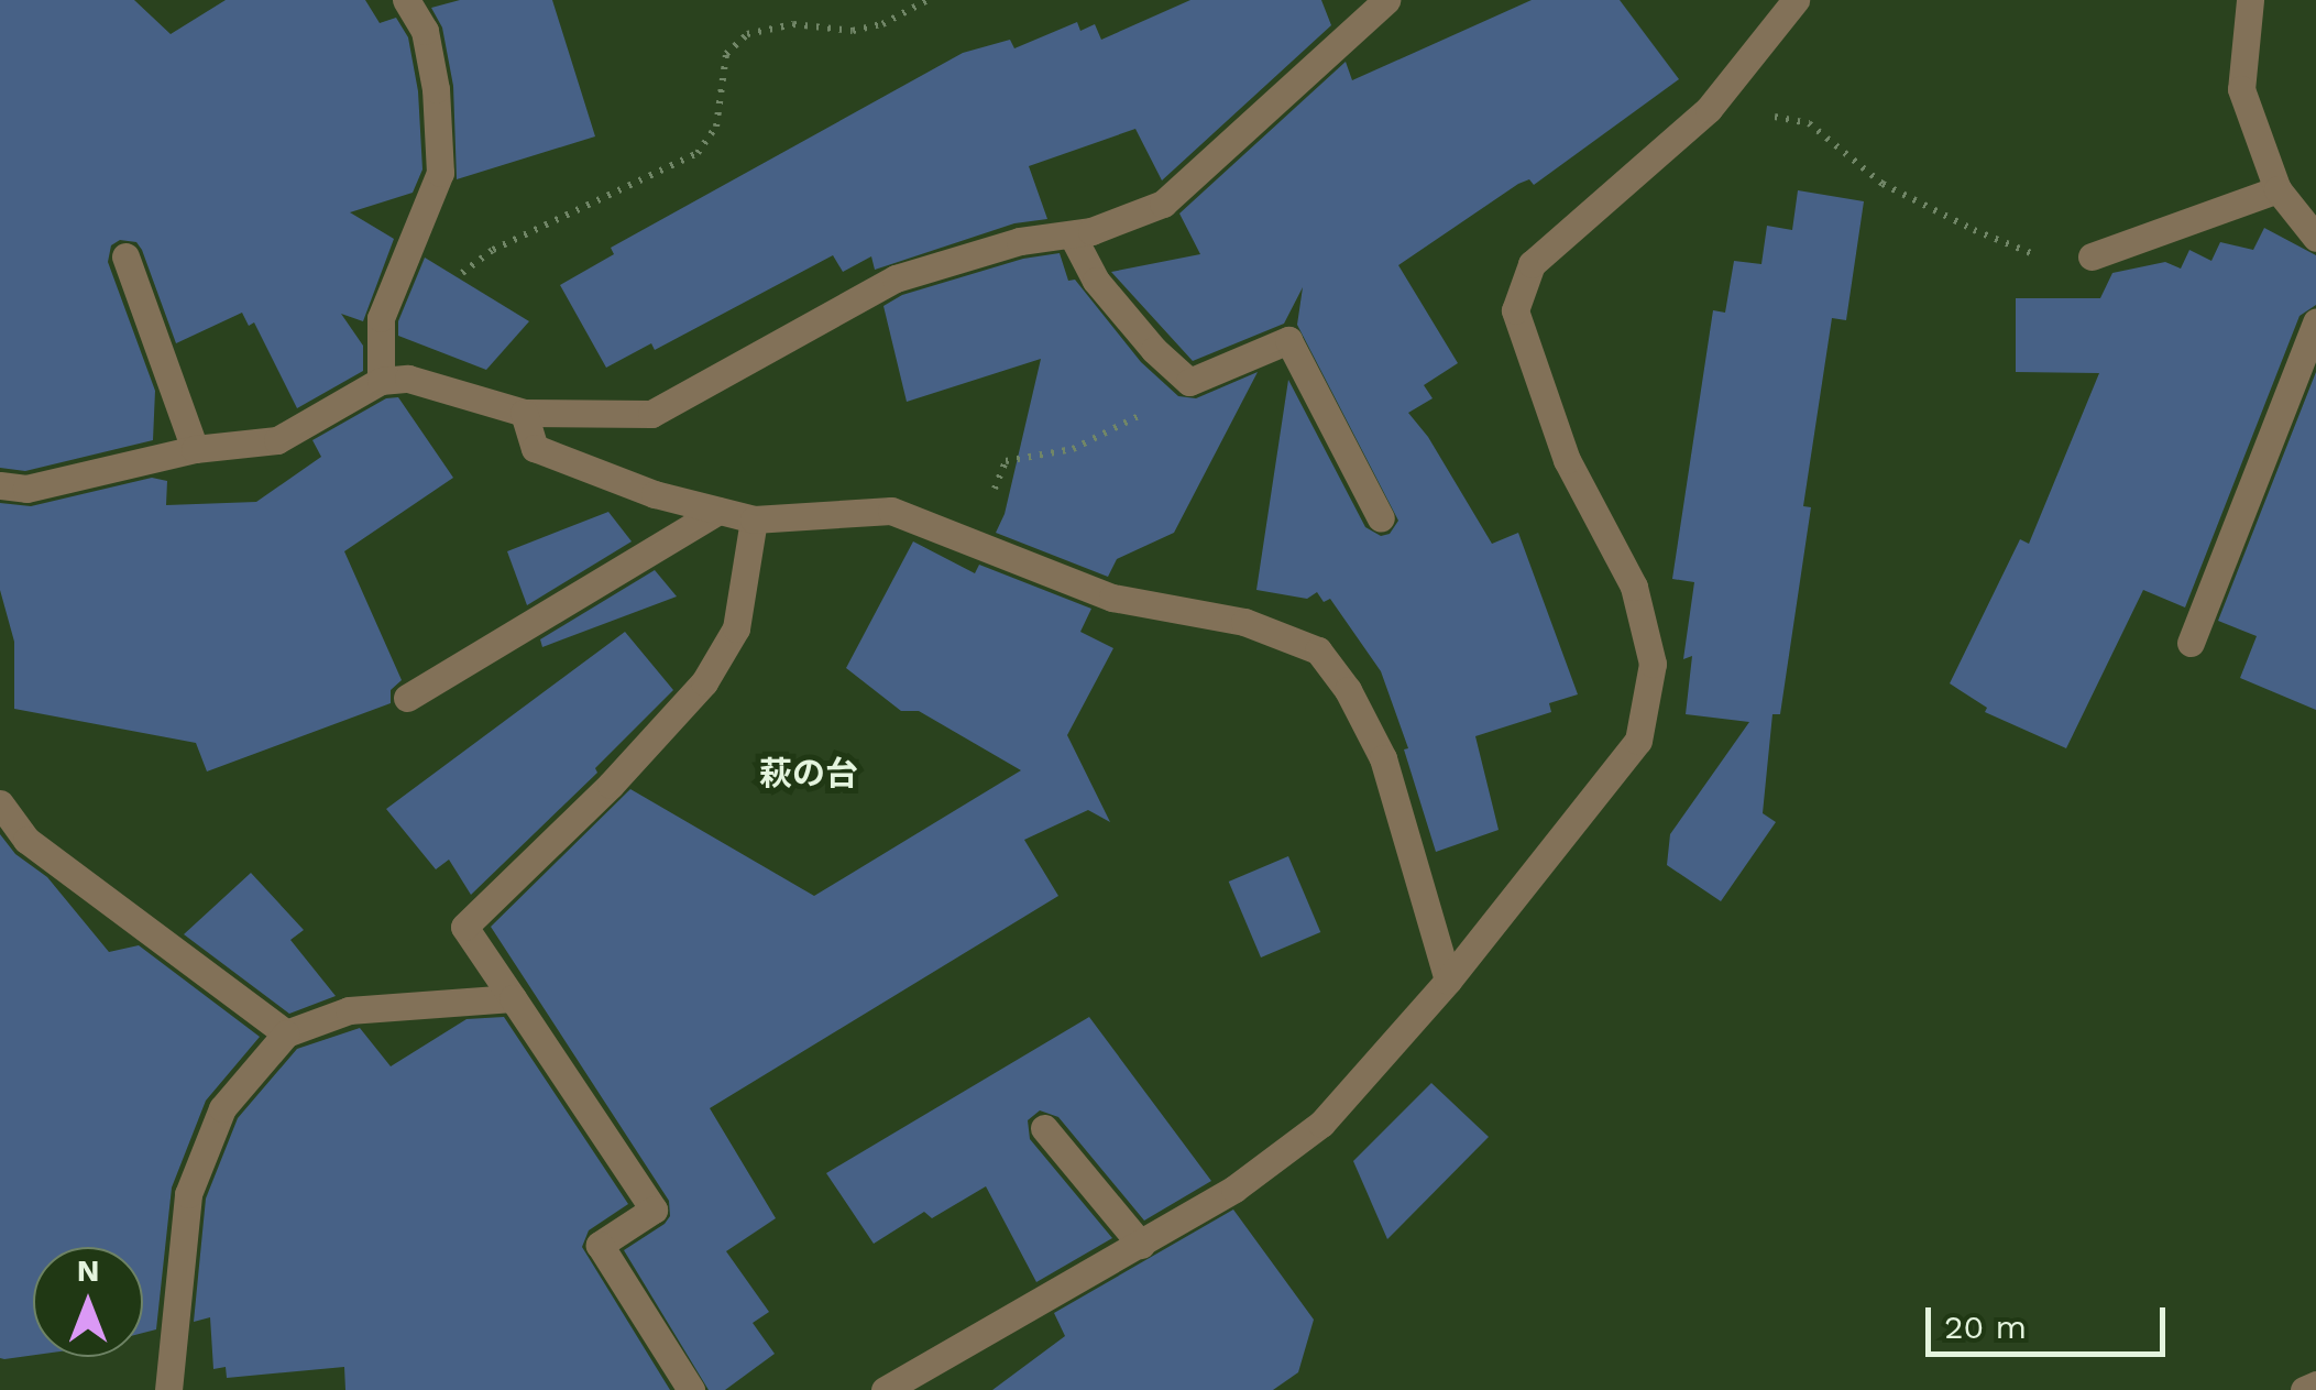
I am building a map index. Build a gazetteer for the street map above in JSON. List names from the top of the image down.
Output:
{
  "districts": ["萩の台"],
  "scale_bar": "20 m",
  "north": "top"
}
